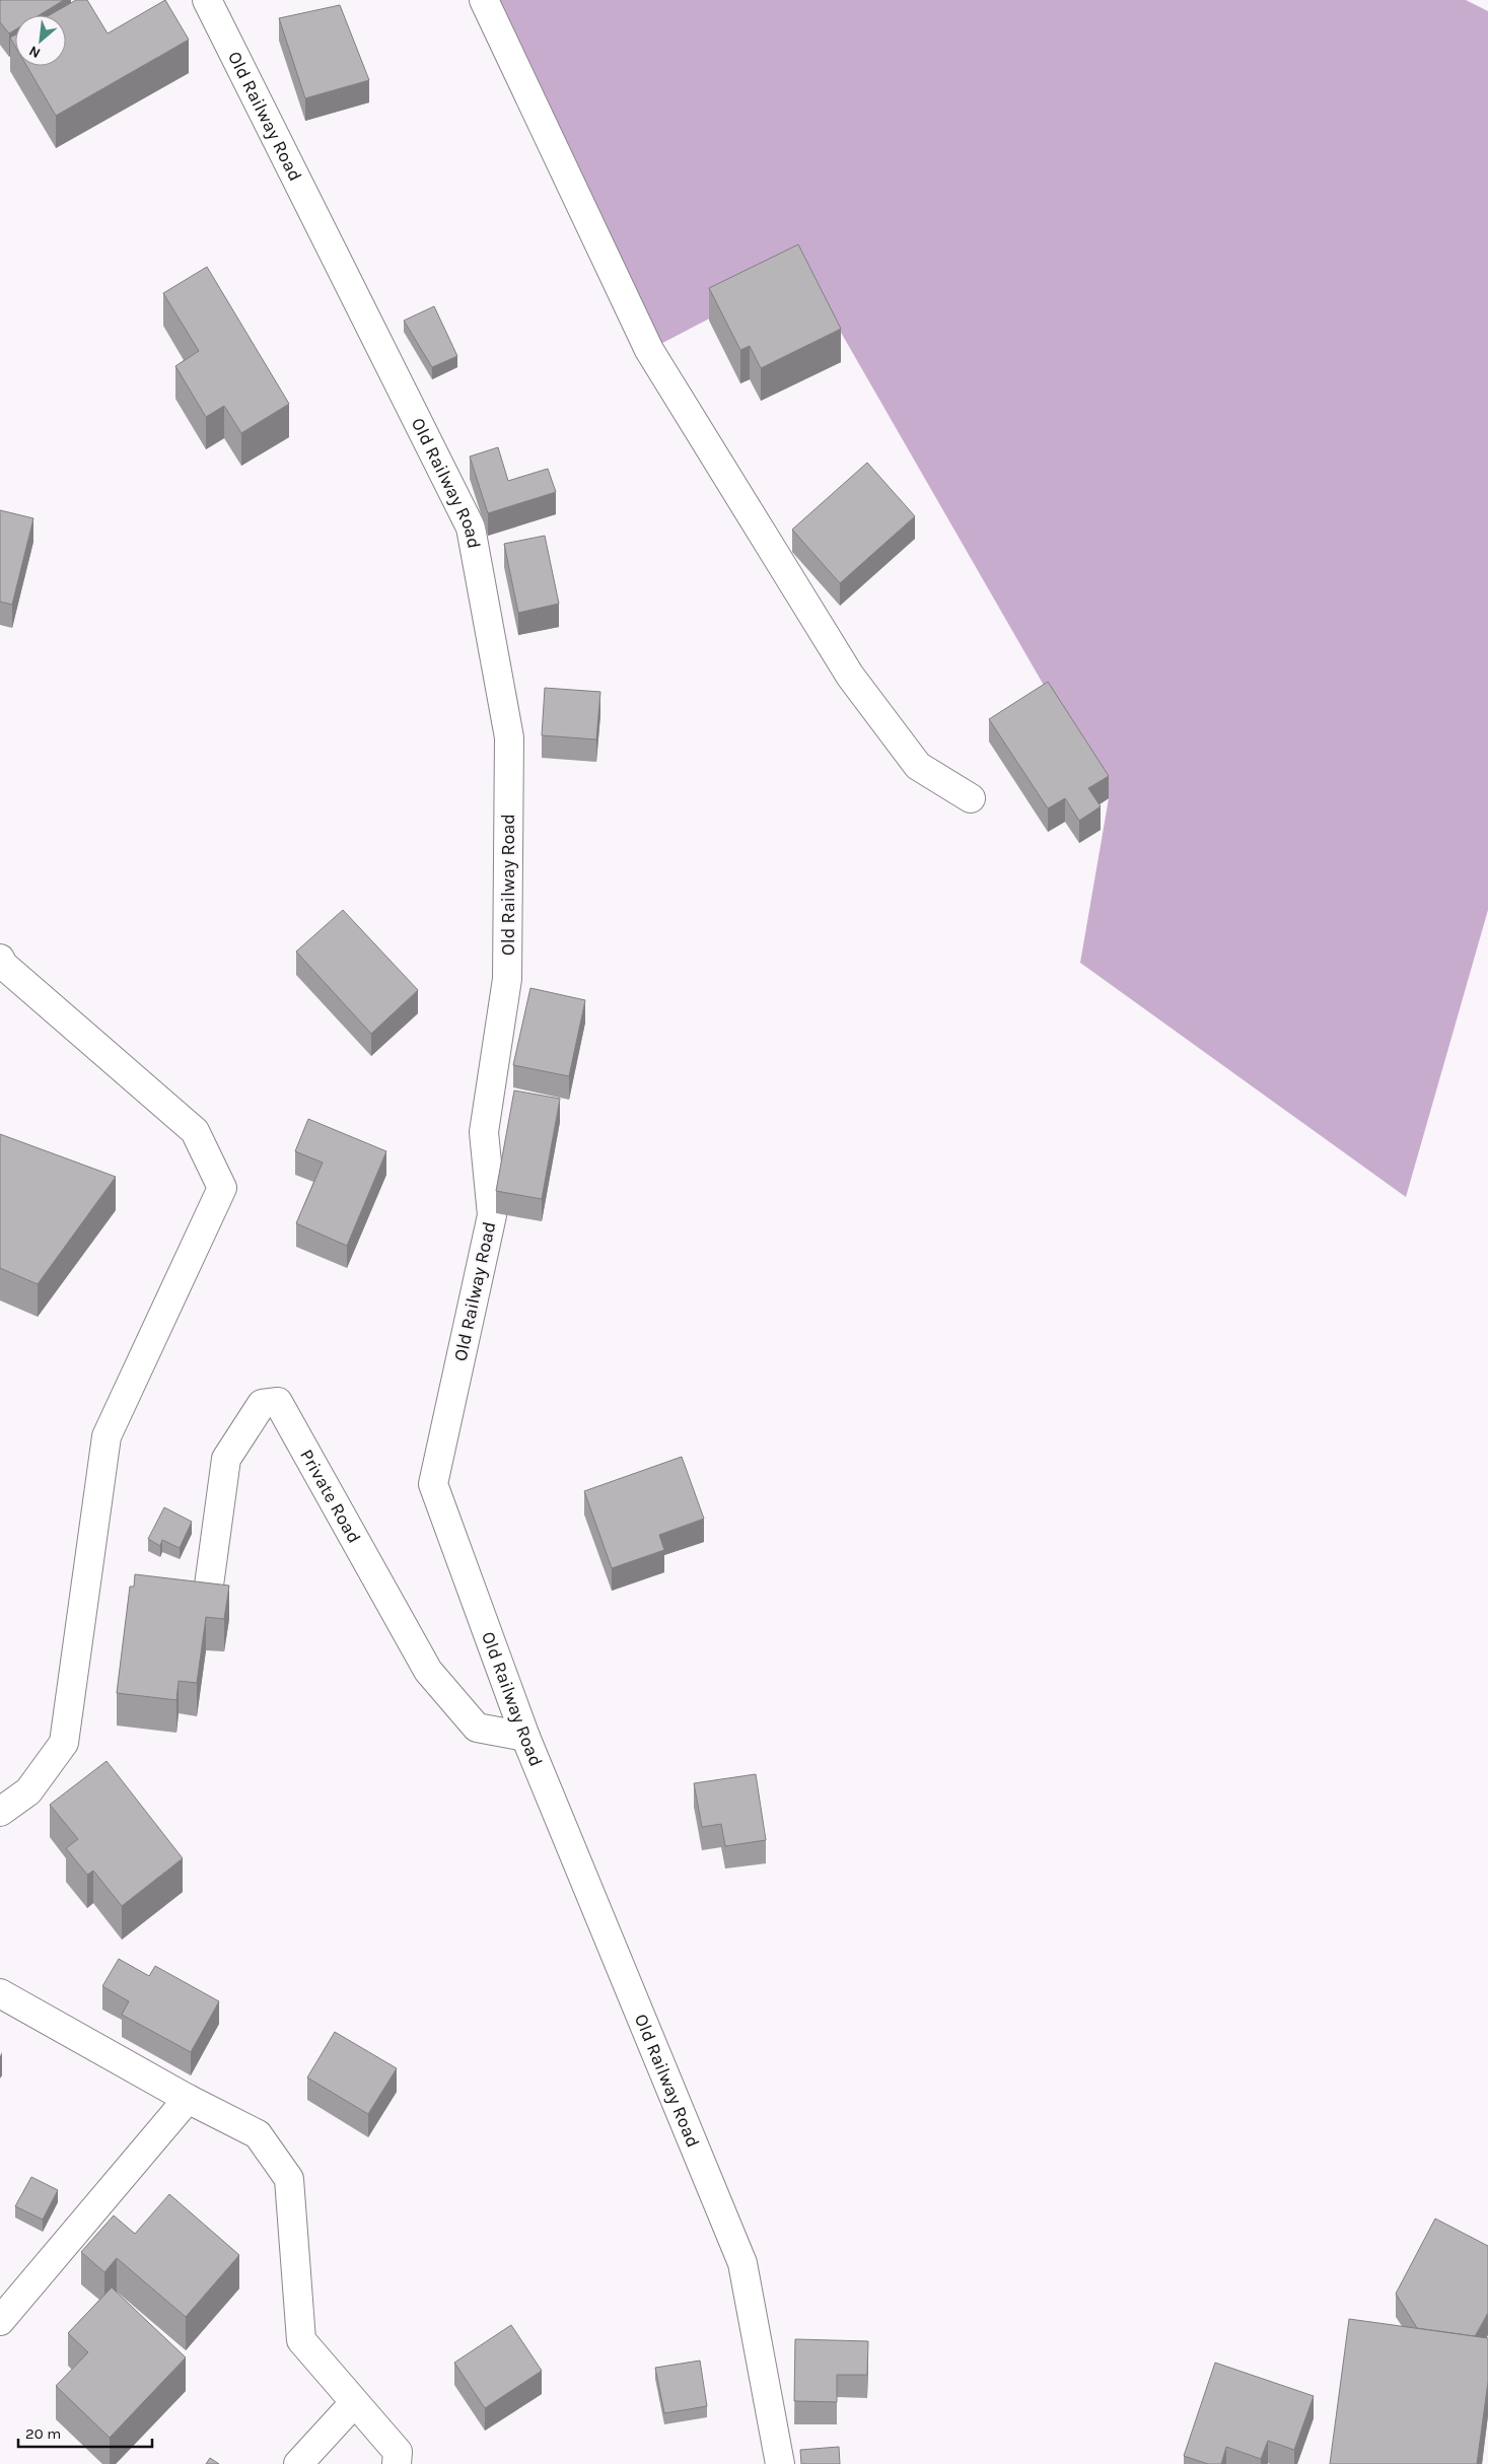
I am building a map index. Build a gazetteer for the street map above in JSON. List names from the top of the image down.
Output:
{
  "streets": {
    "street": ["Old Railway Road", "Private Road"]
  },
  "crossings": [
    ["Old Railway Road", "Private Road"]
  ],
  "scale_bar": "20 m",
  "north": "bottom left"
}
